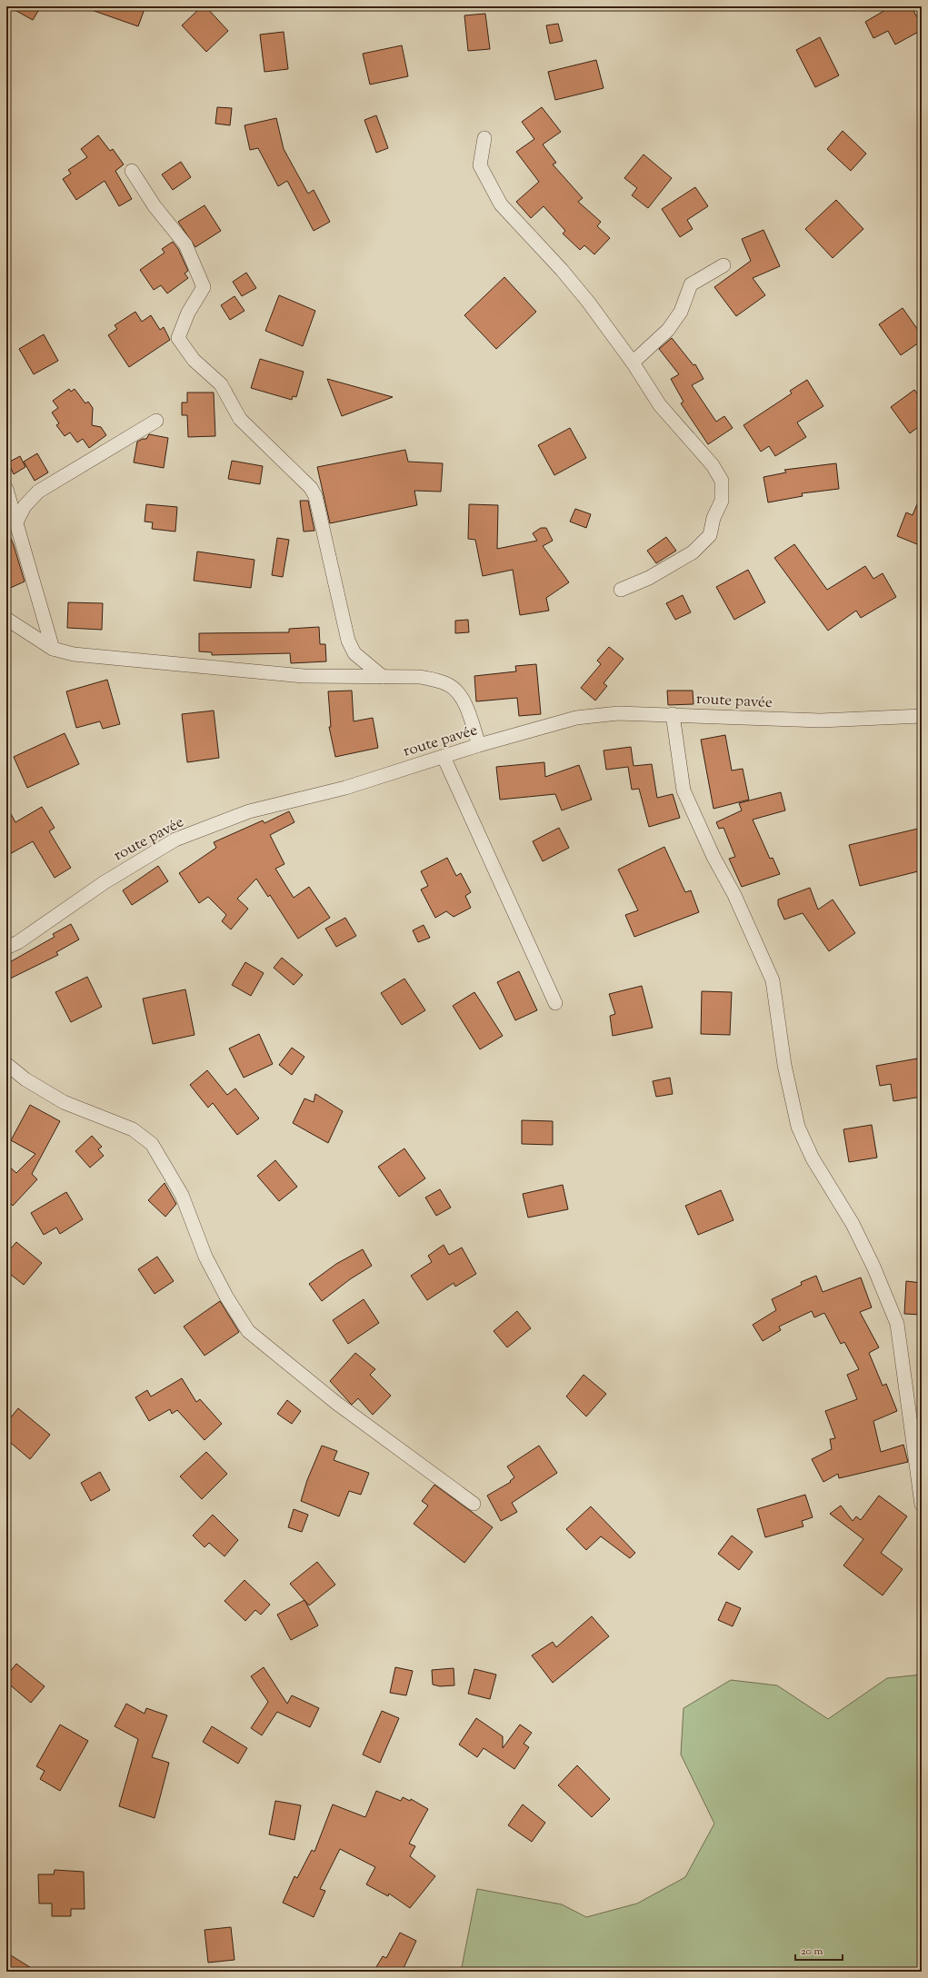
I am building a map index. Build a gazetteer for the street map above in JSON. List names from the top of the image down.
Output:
{
  "streets": {
    "street": ["route pavée"]
  },
  "scale_bar": "20 m"
}
